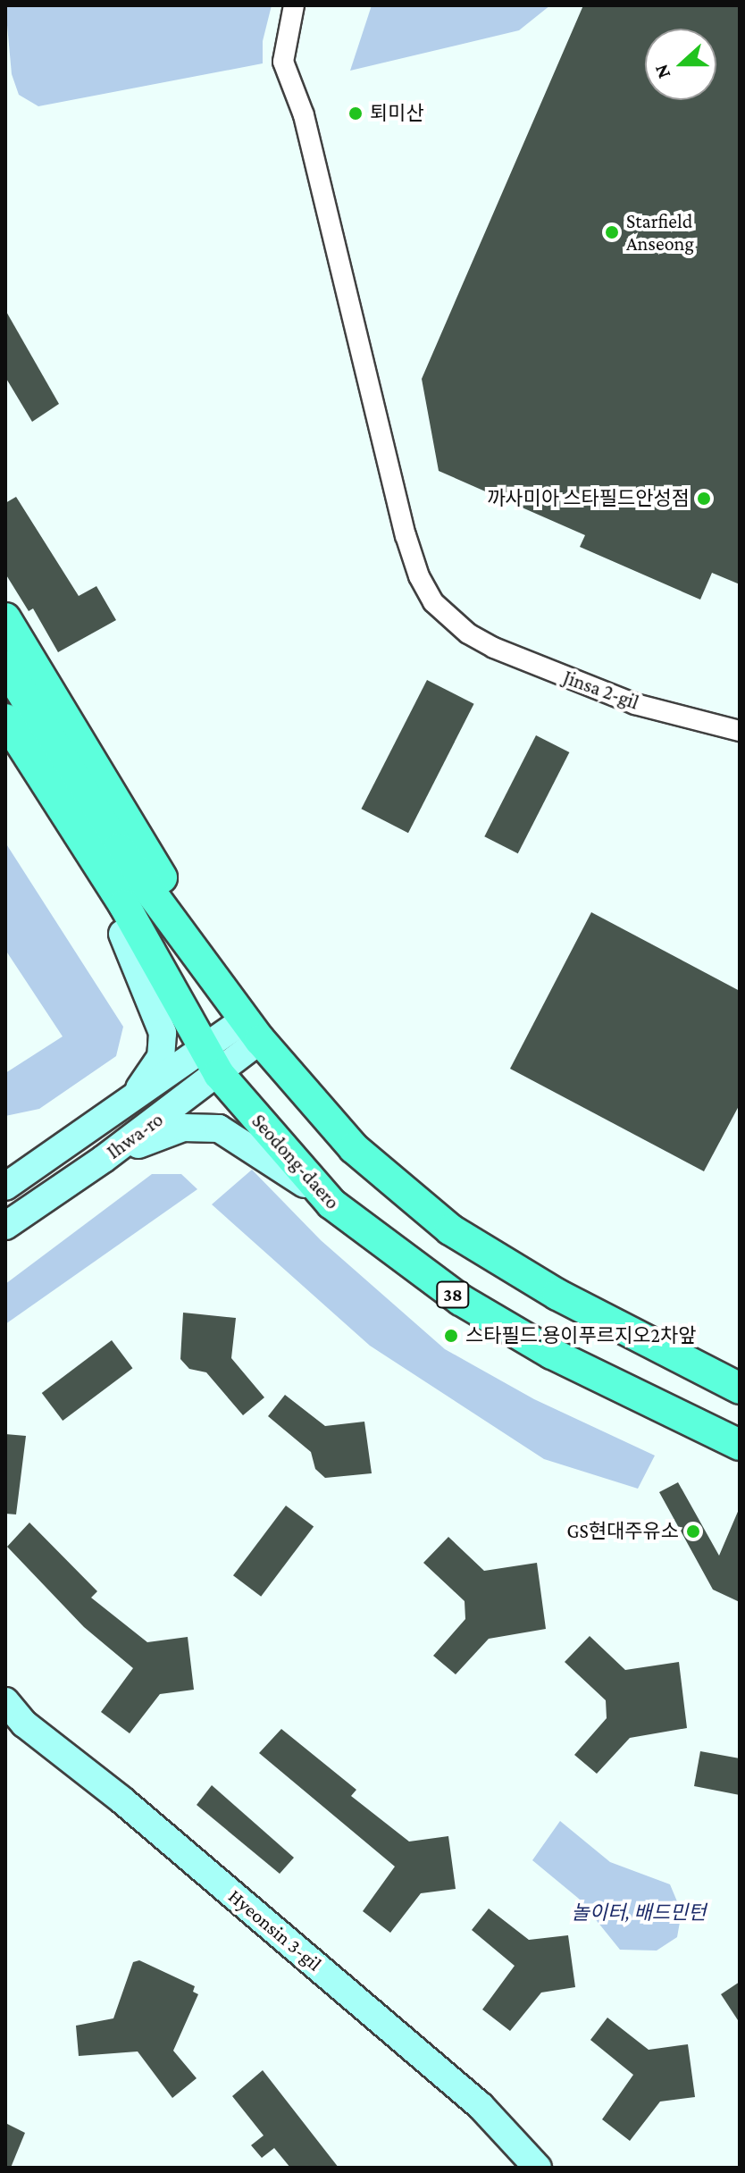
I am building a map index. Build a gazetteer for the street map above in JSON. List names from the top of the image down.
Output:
{
  "streets": {
    "main road": ["Seodong-daero", "38"],
    "street": ["Jinsa 2-gil", "Ihwa-ro", "Hyeonsin 3-gil"]
  },
  "crossings": [
    ["Ihwa-ro", "Seodong-daero"]
  ],
  "parks": ["놀이터, 배드민턴"],
  "places": [
    "퇴미산",
    "Starfield Anseong",
    "까사미아 스타필드안성점",
    "스타필드.용이푸르지오2차앞",
    "GS현대주유소"
  ],
  "north": "left"
}
